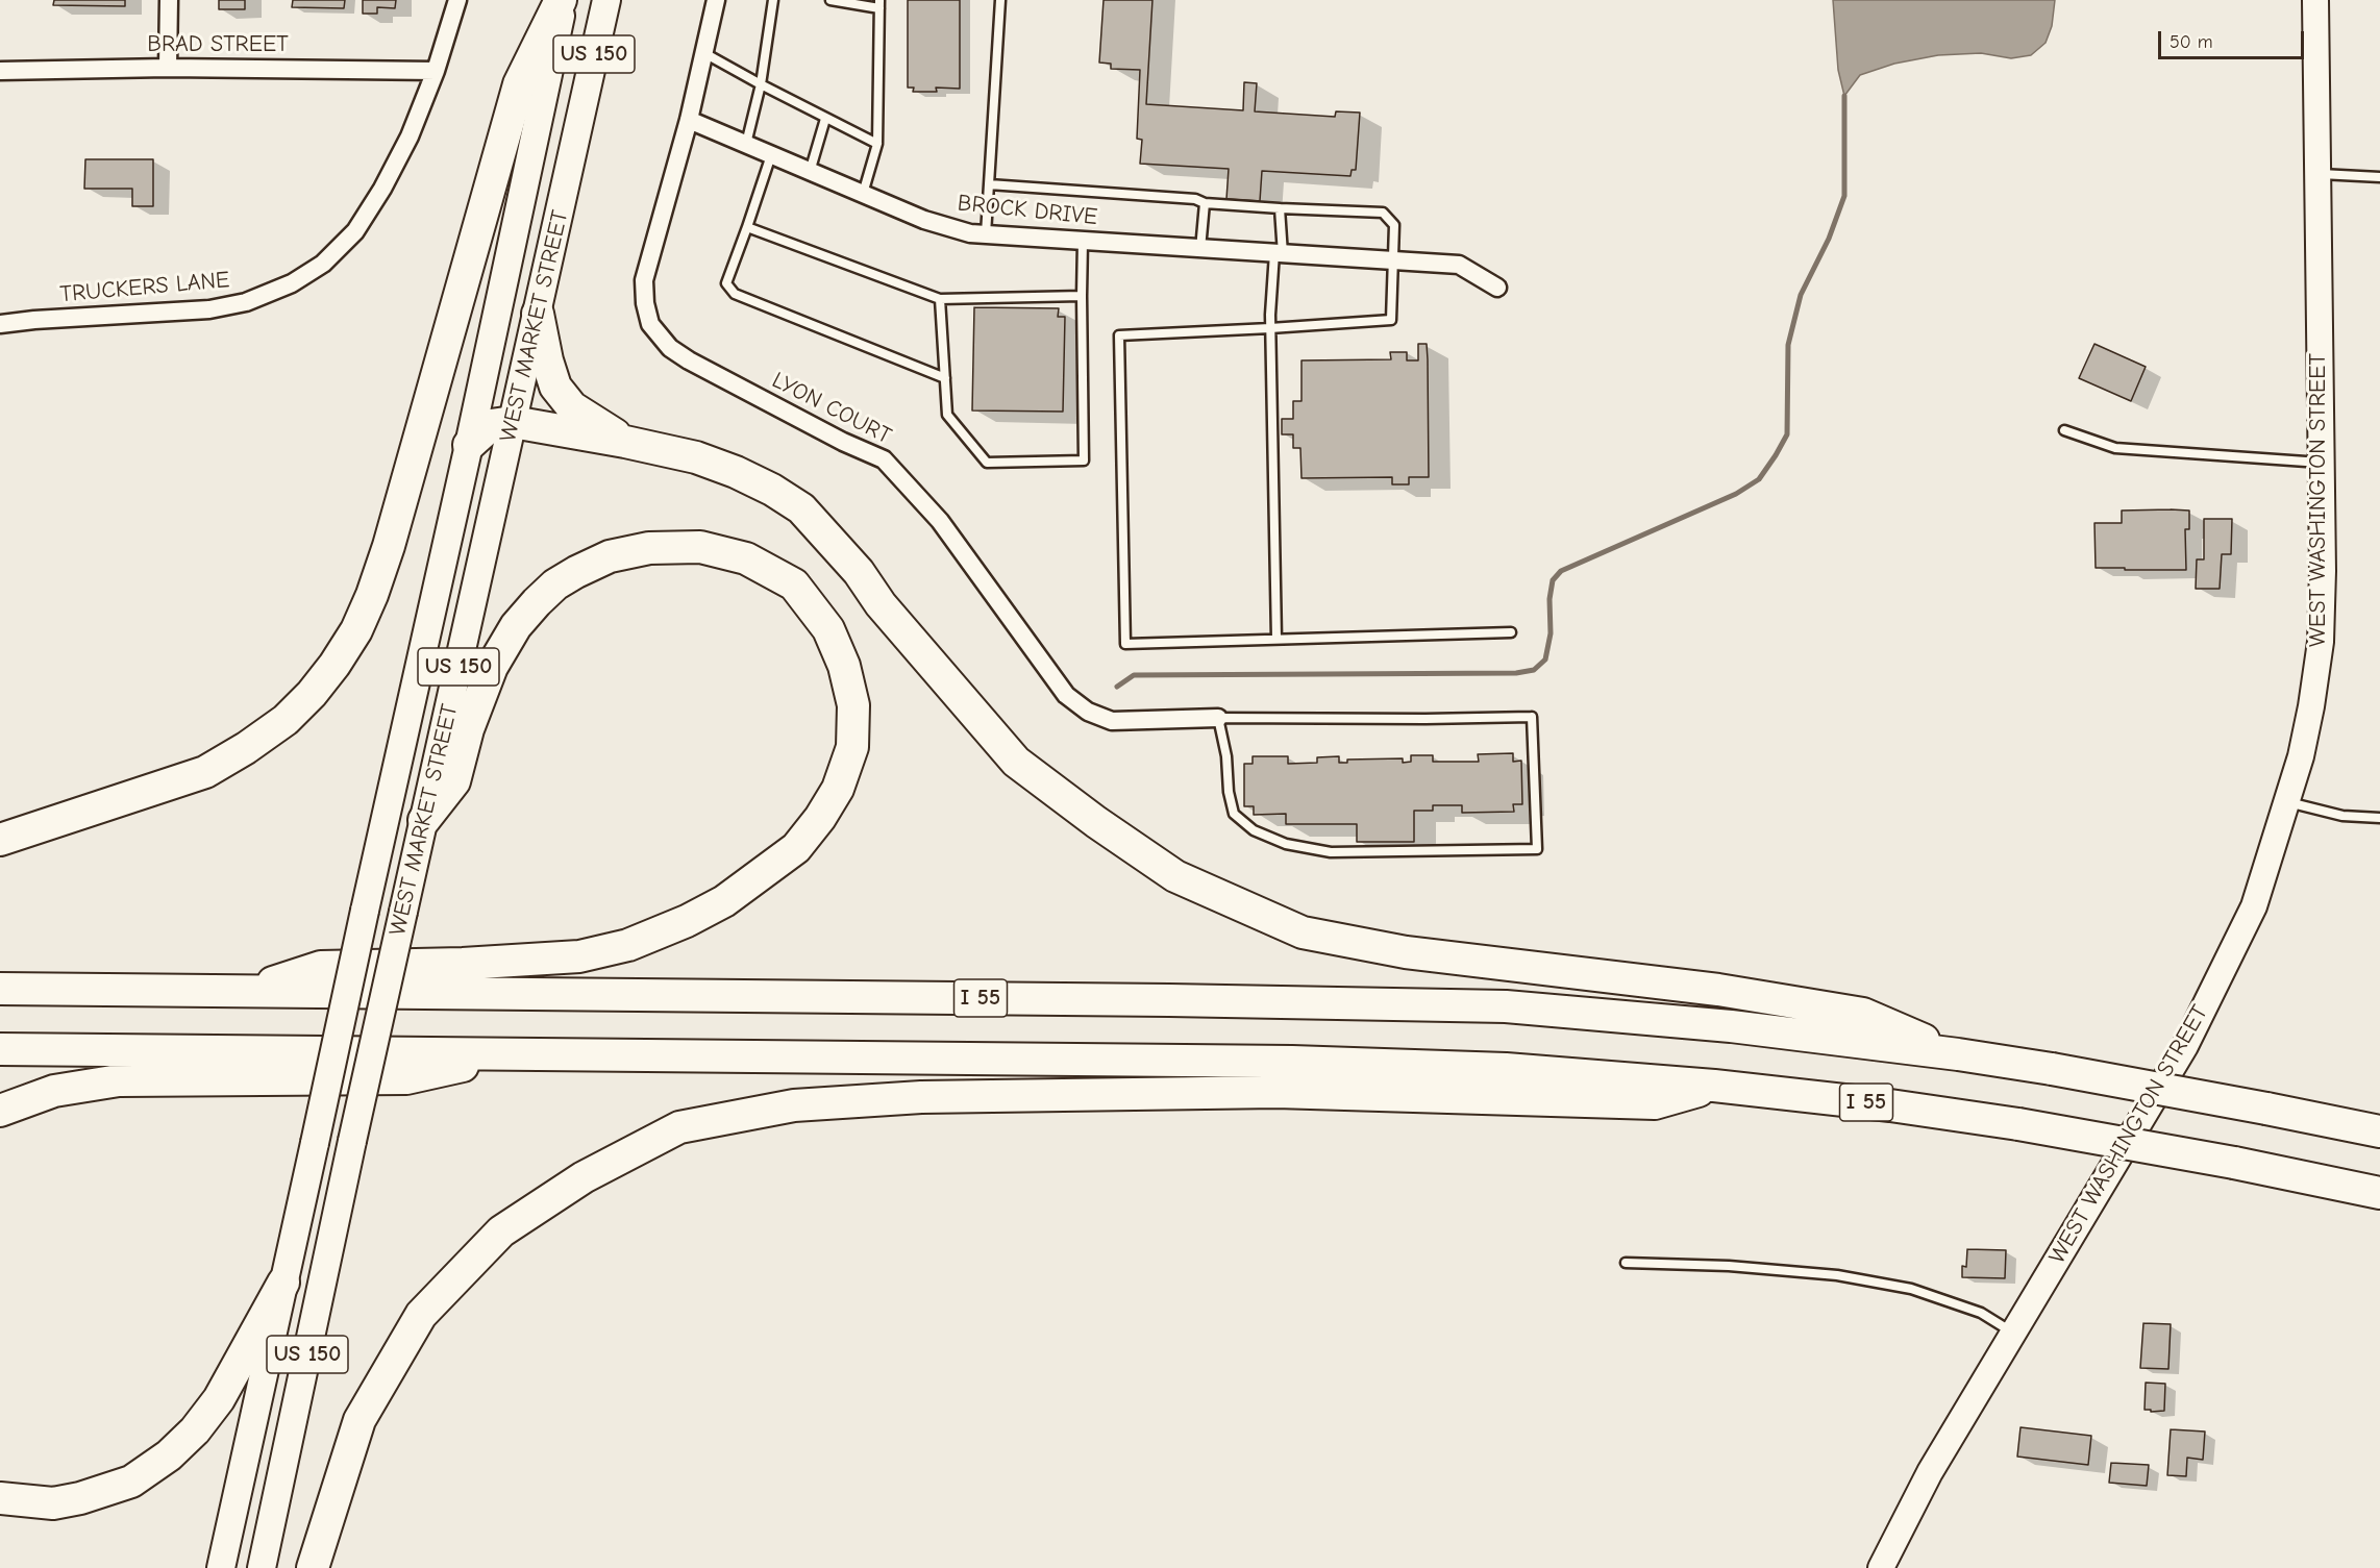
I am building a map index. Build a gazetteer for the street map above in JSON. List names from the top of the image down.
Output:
{
  "streets": {
    "highway": ["I 55"],
    "main road": ["US 150", "WEST MARKET STREET", "WEST WASHINGTON STREET"],
    "street": [
      "BRAD STREET",
      "BROCK DRIVE",
      "TRUCKERS LANE",
      "LYON COURT"
    ]
  },
  "crossings": [
    ["BRAD STREET", "TRUCKERS LANE"],
    ["BROCK DRIVE", "LYON COURT"]
  ],
  "scale_bar": "50 m"
}
